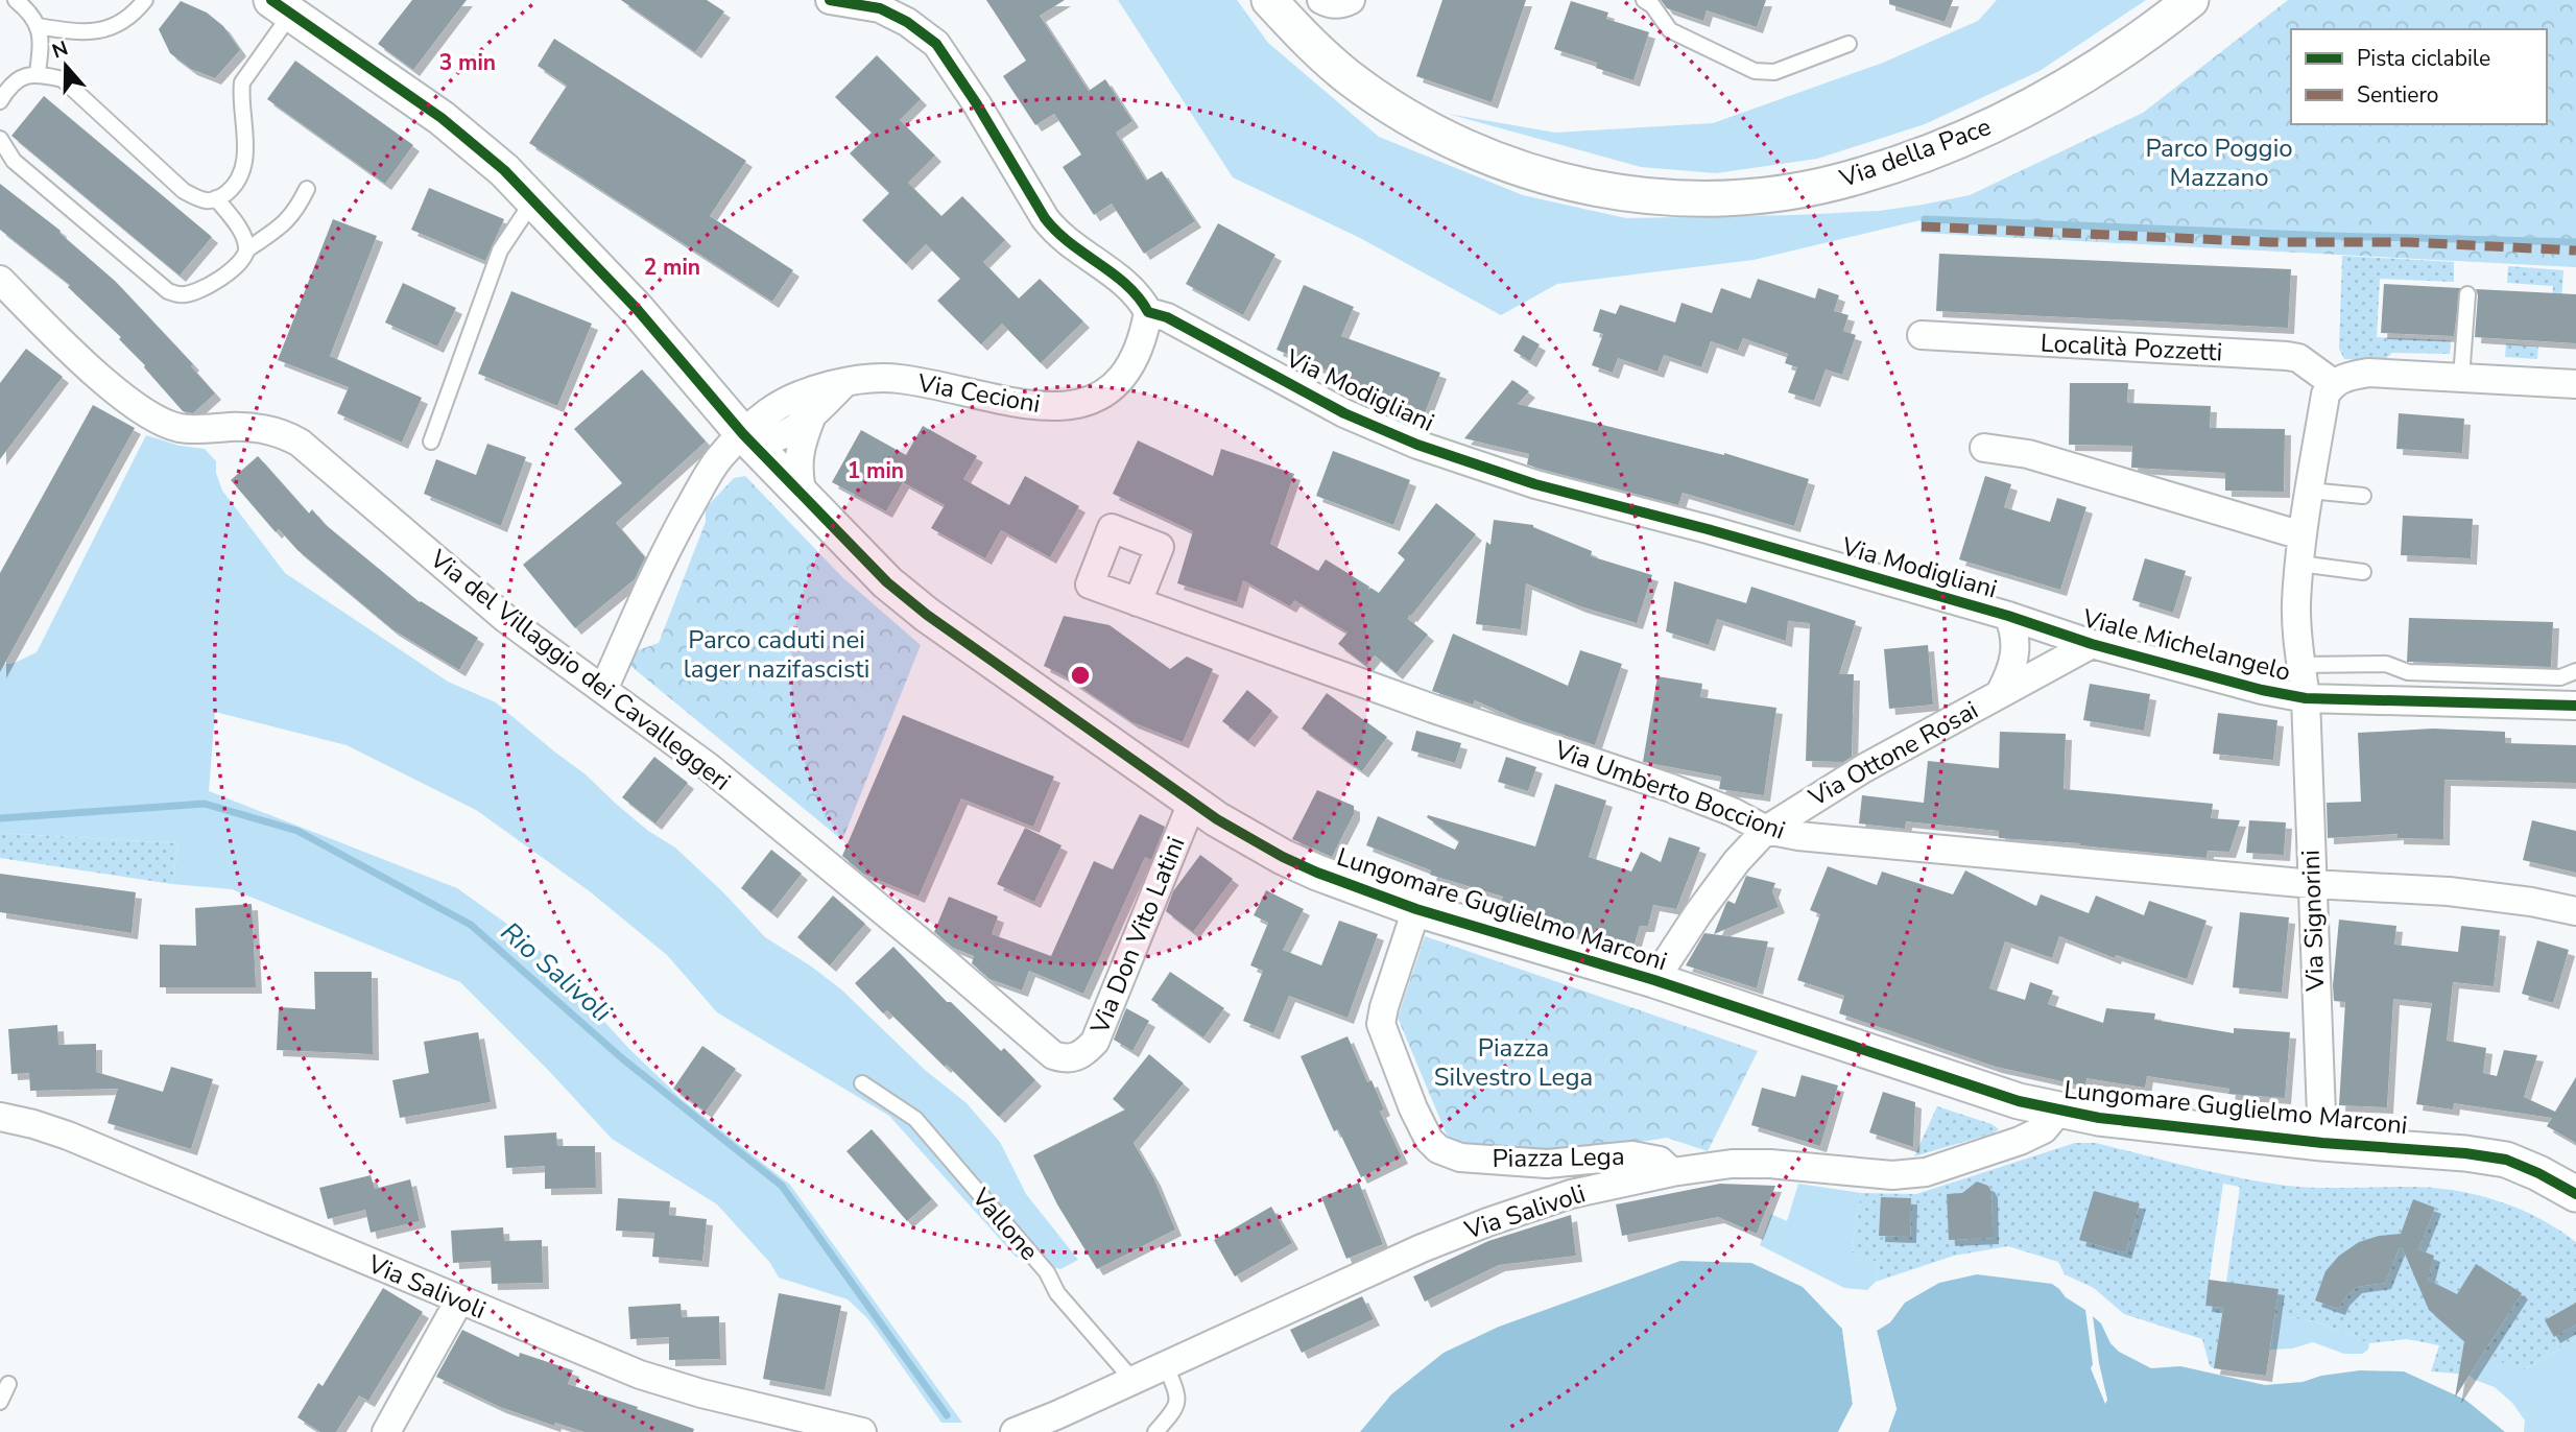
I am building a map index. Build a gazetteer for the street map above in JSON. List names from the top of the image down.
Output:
{
  "streets": {
    "street": [
      "Via della Pace",
      "Località Pozzetti",
      "Via Modigliani",
      "Via Cecioni",
      "Viale Michelangelo",
      "Via del Villaggio dei Cavalleggeri",
      "Via Ottone Rosai",
      "Via Umberto Boccioni",
      "Lungomare Guglielmo Marconi",
      "Via Signorini",
      "Via Don Vito Latini",
      "Piazza Lega",
      "Via Salivoli"
    ],
    "lane": ["Vallone"]
  },
  "crossings": [
    ["Via Modigliani", "Via Cecioni"],
    ["Via Modigliani", "Viale Michelangelo"],
    ["Via Modigliani", "Via Ottone Rosai"],
    ["Via Cecioni", "Via del Villaggio dei Cavalleggeri"],
    ["Via Cecioni", "Lungomare Guglielmo Marconi"],
    ["Viale Michelangelo", "Via Ottone Rosai"],
    ["Viale Michelangelo", "Via Signorini"],
    ["Via del Villaggio dei Cavalleggeri", "Via Don Vito Latini"],
    ["Via Ottone Rosai", "Via Umberto Boccioni"],
    ["Via Ottone Rosai", "Lungomare Guglielmo Marconi"],
    ["Via Umberto Boccioni", "Via Signorini"],
    ["Lungomare Guglielmo Marconi", "Via Signorini"],
    ["Lungomare Guglielmo Marconi", "Via Don Vito Latini"],
    ["Lungomare Guglielmo Marconi", "Piazza Lega"],
    ["Lungomare Guglielmo Marconi", "Via Salivoli"],
    ["Piazza Lega", "Via Salivoli"],
    ["Via Salivoli", "Vallone"]
  ],
  "water": ["Rio Salivoli"],
  "parks": ["Parco Poggio Mazzano", "Parco caduti nei lager nazifascisti", "Piazza Silvestro Lega"],
  "legend": ["Pista ciclabile", "Sentiero"],
  "north": "top",
  "rings": ["3 min", "2 min", "1 min"]
}
